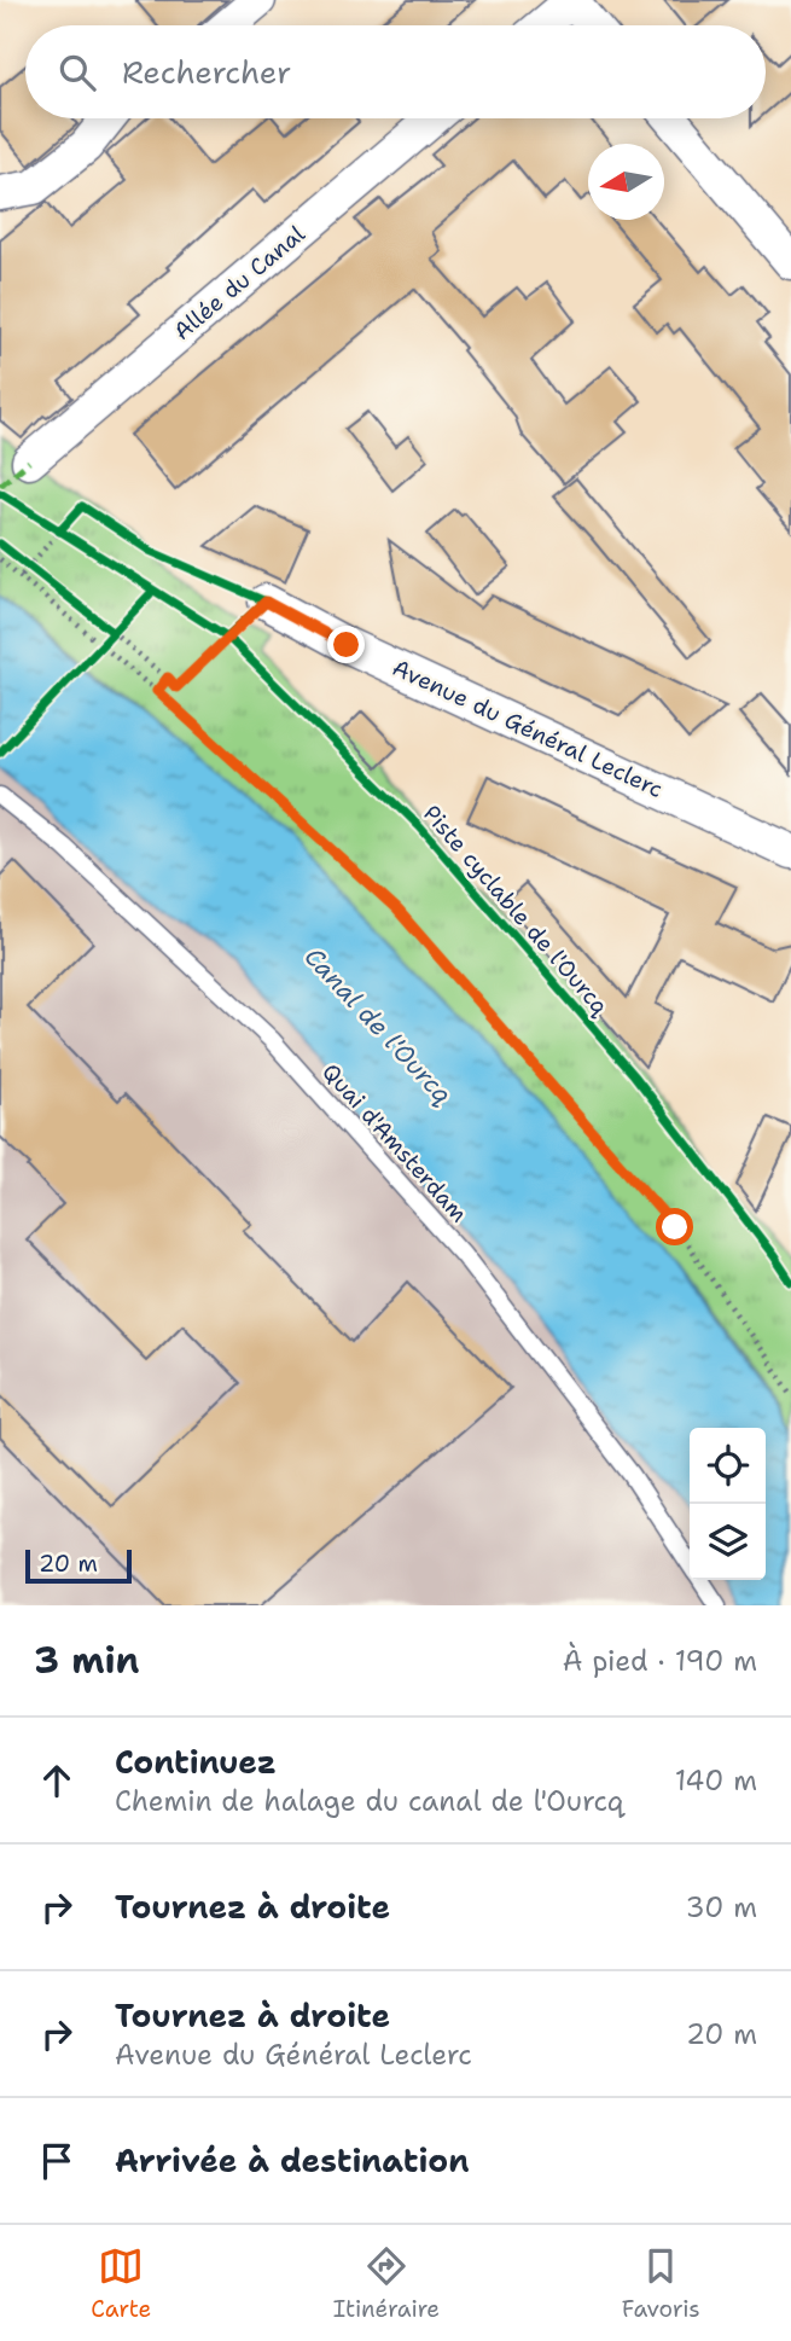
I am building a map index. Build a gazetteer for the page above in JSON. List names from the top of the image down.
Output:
{
  "streets": {
    "street": ["Allée du Canal", "Avenue du Général Leclerc"],
    "lane": ["Quai d'Amsterdam"],
    "cycle path": ["Piste cyclable de l'Ourcq"]
  },
  "water": ["Canal de l'Ourcq"],
  "scale_bar": "20 m",
  "north": "left",
  "page": {
    "search": "Rechercher",
    "scale": "20 m",
    "heading": ["3 min", "À pied · 190 m"],
    "list": [
      ["Continuez", "Chemin de halage du canal de l'Ourcq", "140 m"],
      ["Tournez à droite", "30 m"],
      ["Tournez à droite", "Avenue du Général Leclerc", "20 m"],
      "Arrivée à destination"
    ],
    "nav": ["Carte", "Itinéraire", "Favoris"]
  }
}
